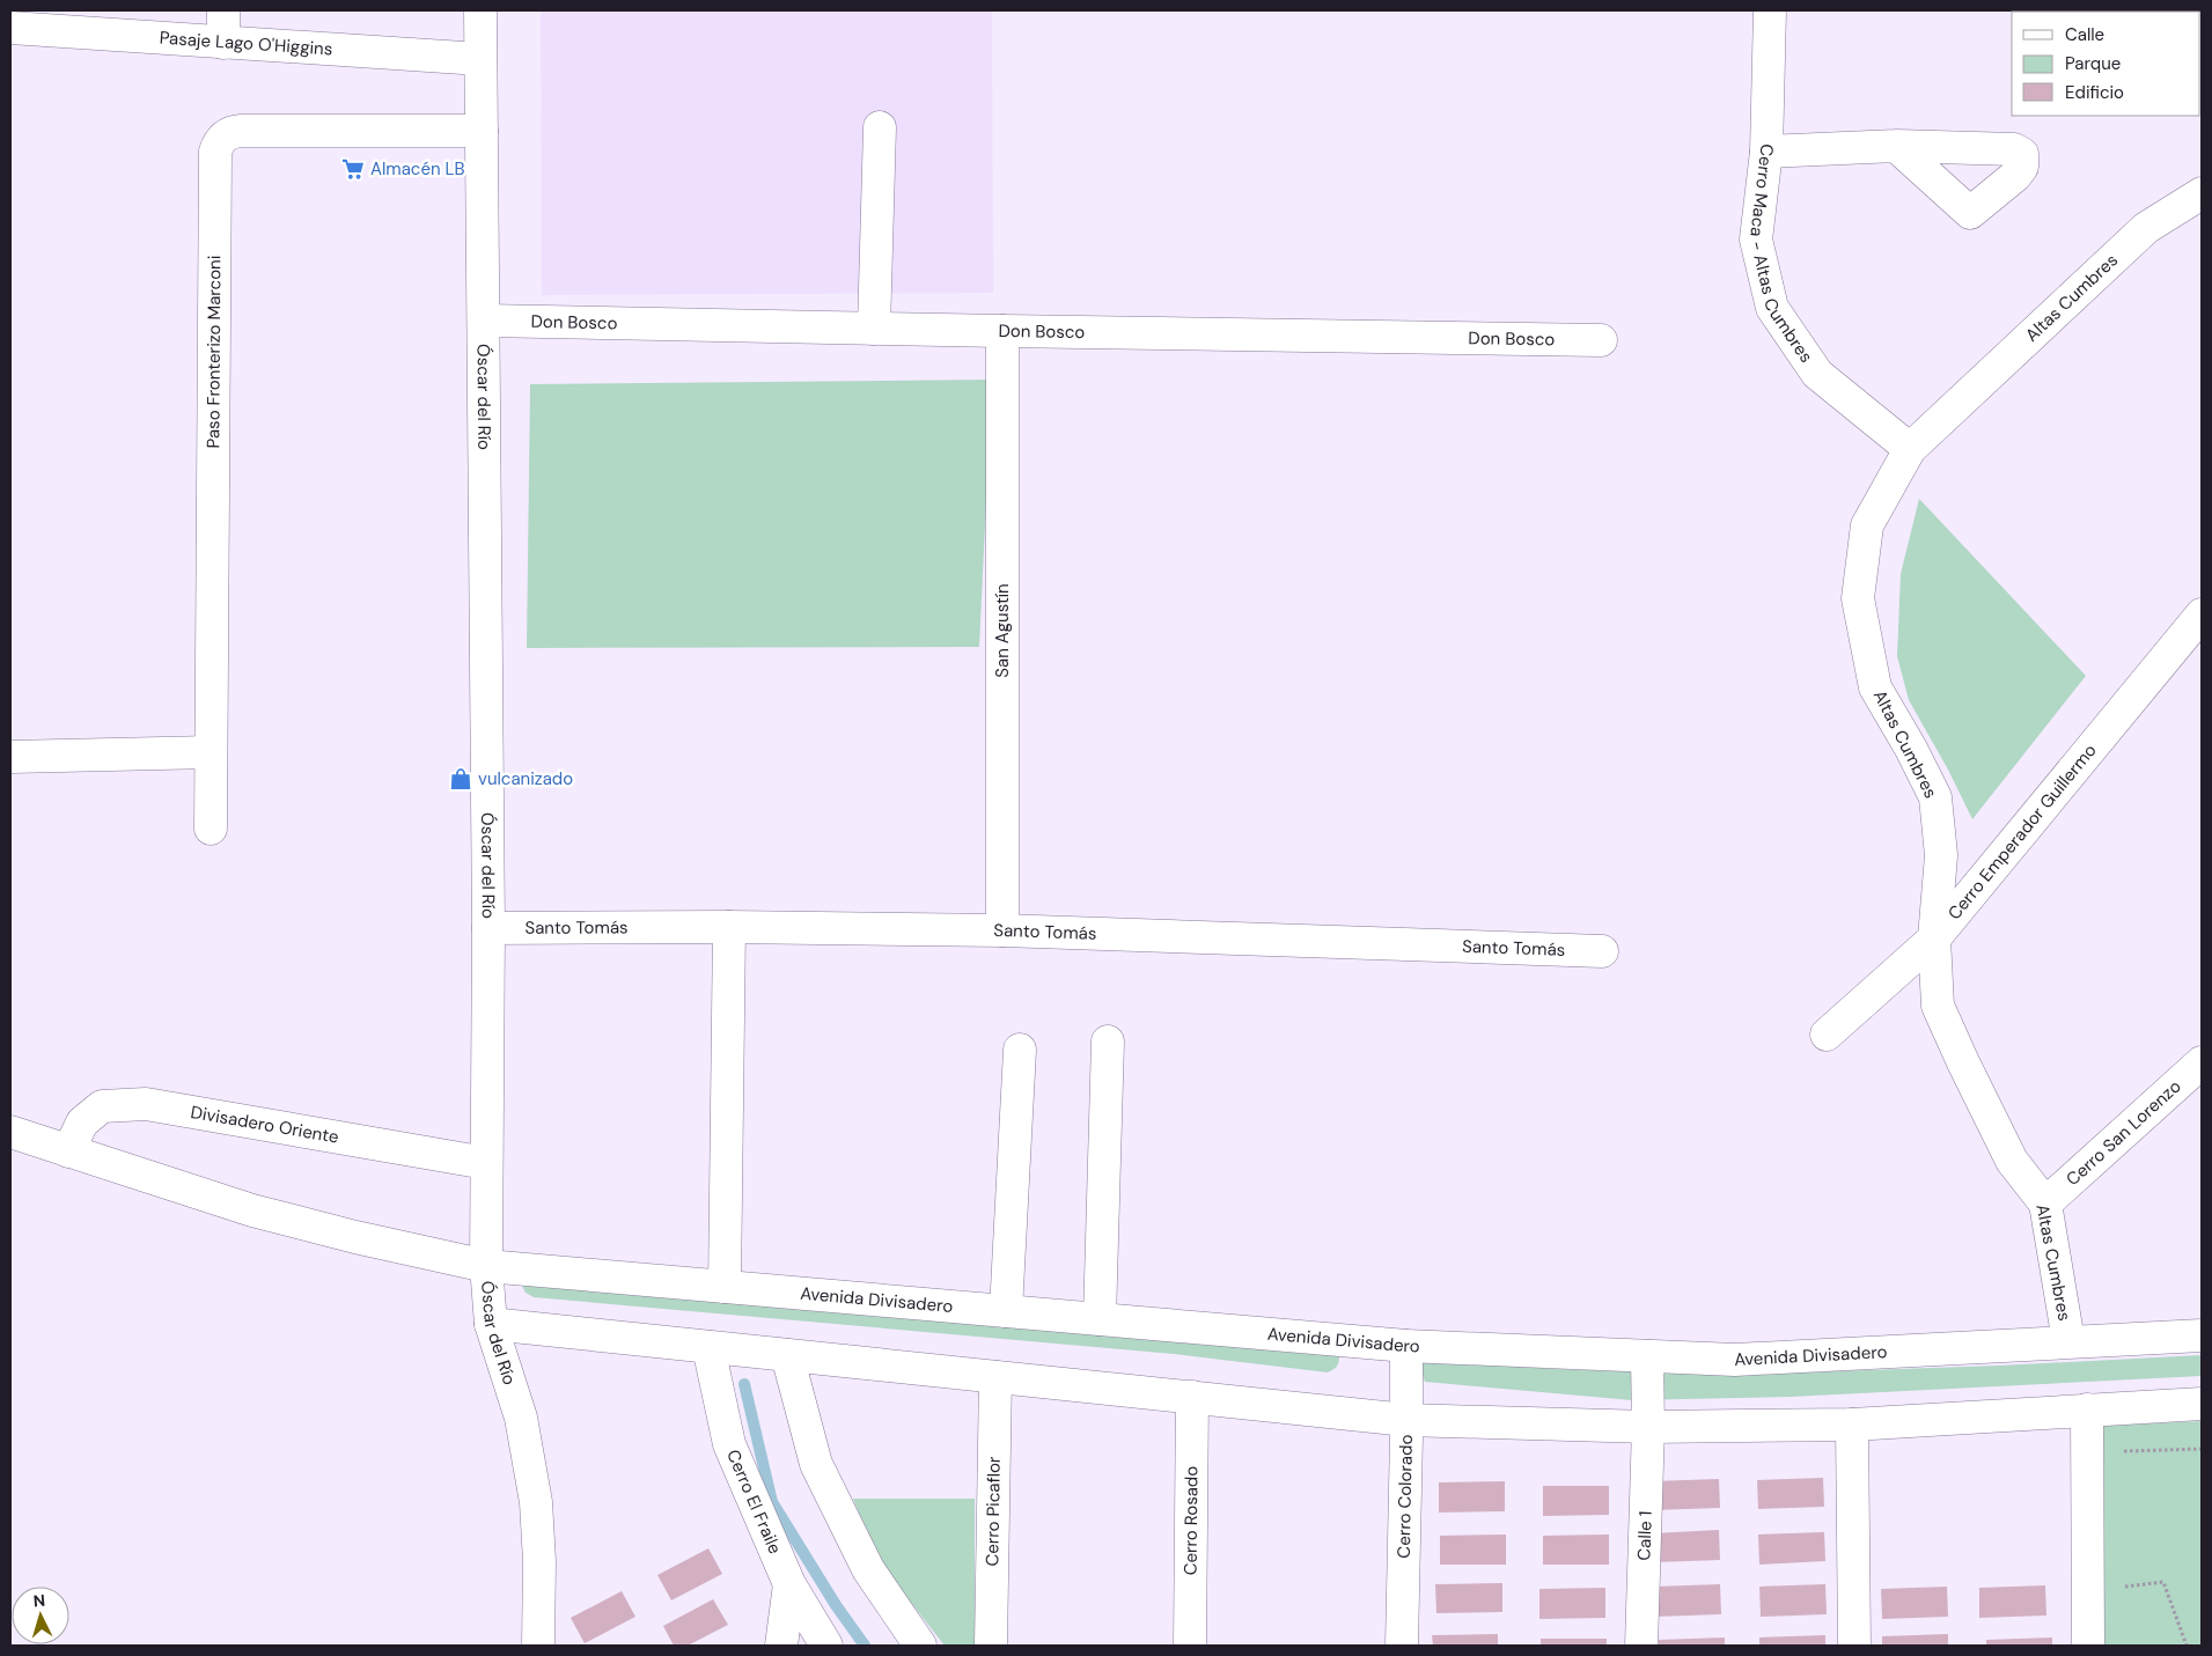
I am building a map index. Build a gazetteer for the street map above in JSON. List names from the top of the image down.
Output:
{
  "streets": {
    "street": [
      "Pasaje Lago O'Higgins",
      "Cerro Maca - Altas Cumbres",
      "Altas Cumbres",
      "Don Bosco",
      "Paso Fronterizo Marconi",
      "Óscar del Río",
      "San Agustín",
      "Cerro Emperador Guillermo",
      "Santo Tomás",
      "Divisadero Oriente",
      "Cerro San Lorenzo",
      "Avenida Divisadero",
      "Cerro Colorado",
      "Cerro El Fraile",
      "Cerro Picaflor",
      "Cerro Rosado",
      "Calle 1"
    ]
  },
  "crossings": [
    ["Pasaje Lago O'Higgins", "Óscar del Río"],
    ["Cerro Maca - Altas Cumbres", "Altas Cumbres"],
    ["Altas Cumbres", "Cerro Emperador Guillermo"],
    ["Altas Cumbres", "Cerro San Lorenzo"],
    ["Altas Cumbres", "Avenida Divisadero"],
    ["Don Bosco", "Óscar del Río"],
    ["Don Bosco", "San Agustín"],
    ["Paso Fronterizo Marconi", "Óscar del Río"],
    ["Óscar del Río", "Santo Tomás"],
    ["Óscar del Río", "Divisadero Oriente"],
    ["Óscar del Río", "Avenida Divisadero"],
    ["San Agustín", "Santo Tomás"],
    ["Avenida Divisadero", "Cerro Colorado"],
    ["Avenida Divisadero", "Calle 1"]
  ],
  "places": {
    "supermarket": ["Almacén LB"],
    "shop": ["vulcanizado"]
  },
  "legend": ["Calle", "Parque", "Edificio"],
  "north": "top"
}
